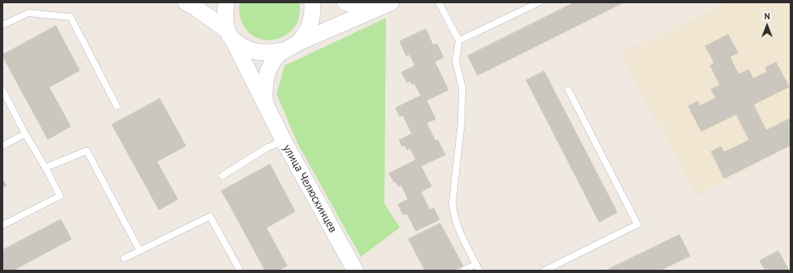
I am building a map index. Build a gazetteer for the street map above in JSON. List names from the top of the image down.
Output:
{
  "streets": {
    "street": ["улица Челюскинцев"]
  },
  "north": "top"
}
